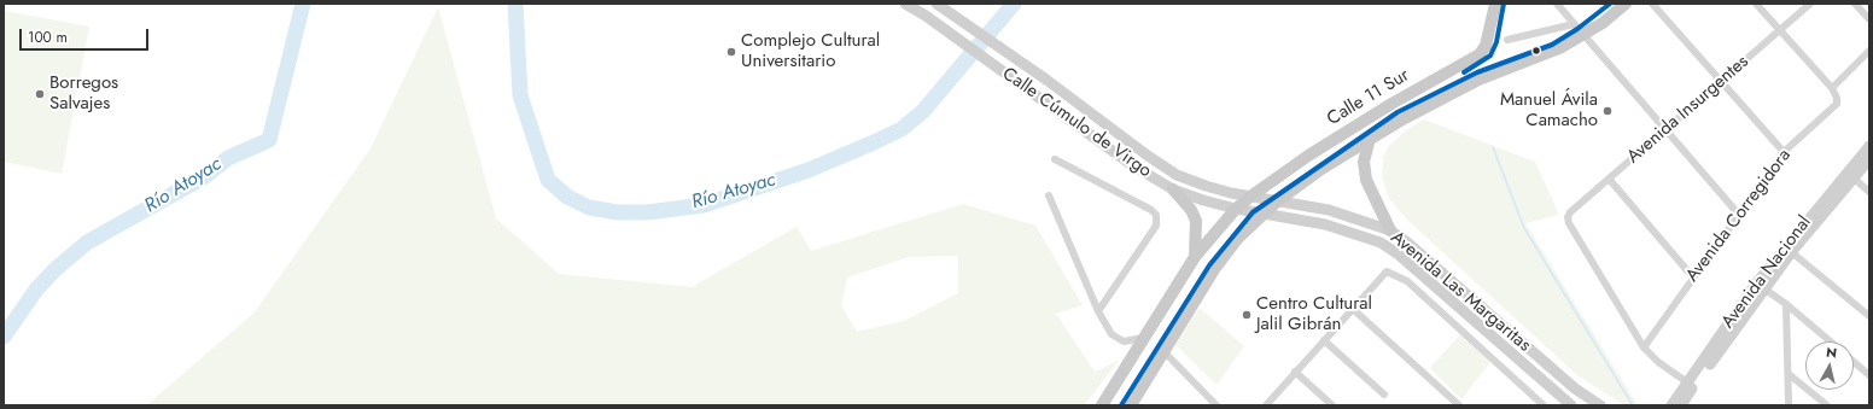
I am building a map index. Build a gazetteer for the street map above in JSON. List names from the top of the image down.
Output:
{
  "streets": {
    "main road": [
      "Calle 11 Sur",
      "Calle Cúmulo de Virgo",
      "Avenida Nacional",
      "Avenida Las Margaritas"
    ],
    "street": ["Avenida Insurgentes", "Avenida Corregidora"]
  },
  "crossings": [
    ["Calle 11 Sur", "Calle Cúmulo de Virgo"],
    ["Calle 11 Sur", "Avenida Las Margaritas"],
    ["Avenida Insurgentes", "Avenida Corregidora"],
    ["Calle Cúmulo de Virgo", "Avenida Las Margaritas"]
  ],
  "water": ["Río Atoyac"],
  "places": [
    "Complejo Cultural Universitario",
    "Borregos Salvajes",
    "Manuel Ávila Camacho",
    "Centro Cultural Jalil Gibrán"
  ],
  "scale_bar": "100 m",
  "north": "top"
}
